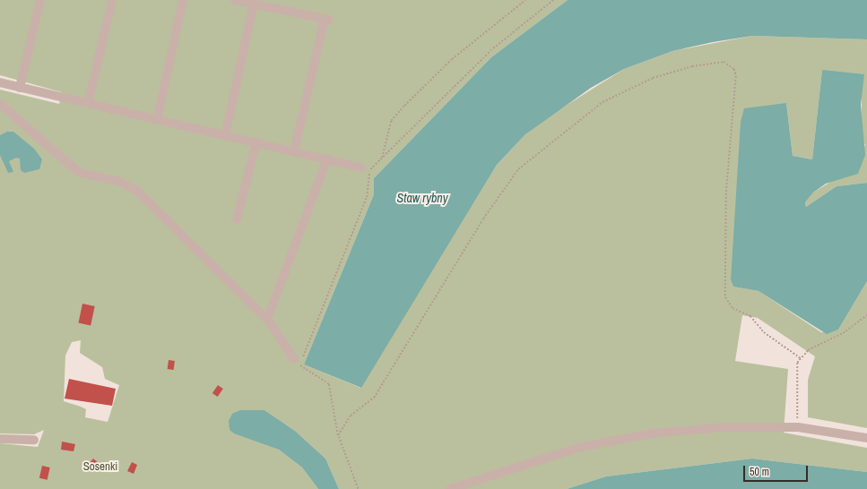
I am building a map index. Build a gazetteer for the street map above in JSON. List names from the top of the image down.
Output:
{
  "water": ["Staw rybny"],
  "parks": ["Sosenki"],
  "scale_bar": "50 m"
}
